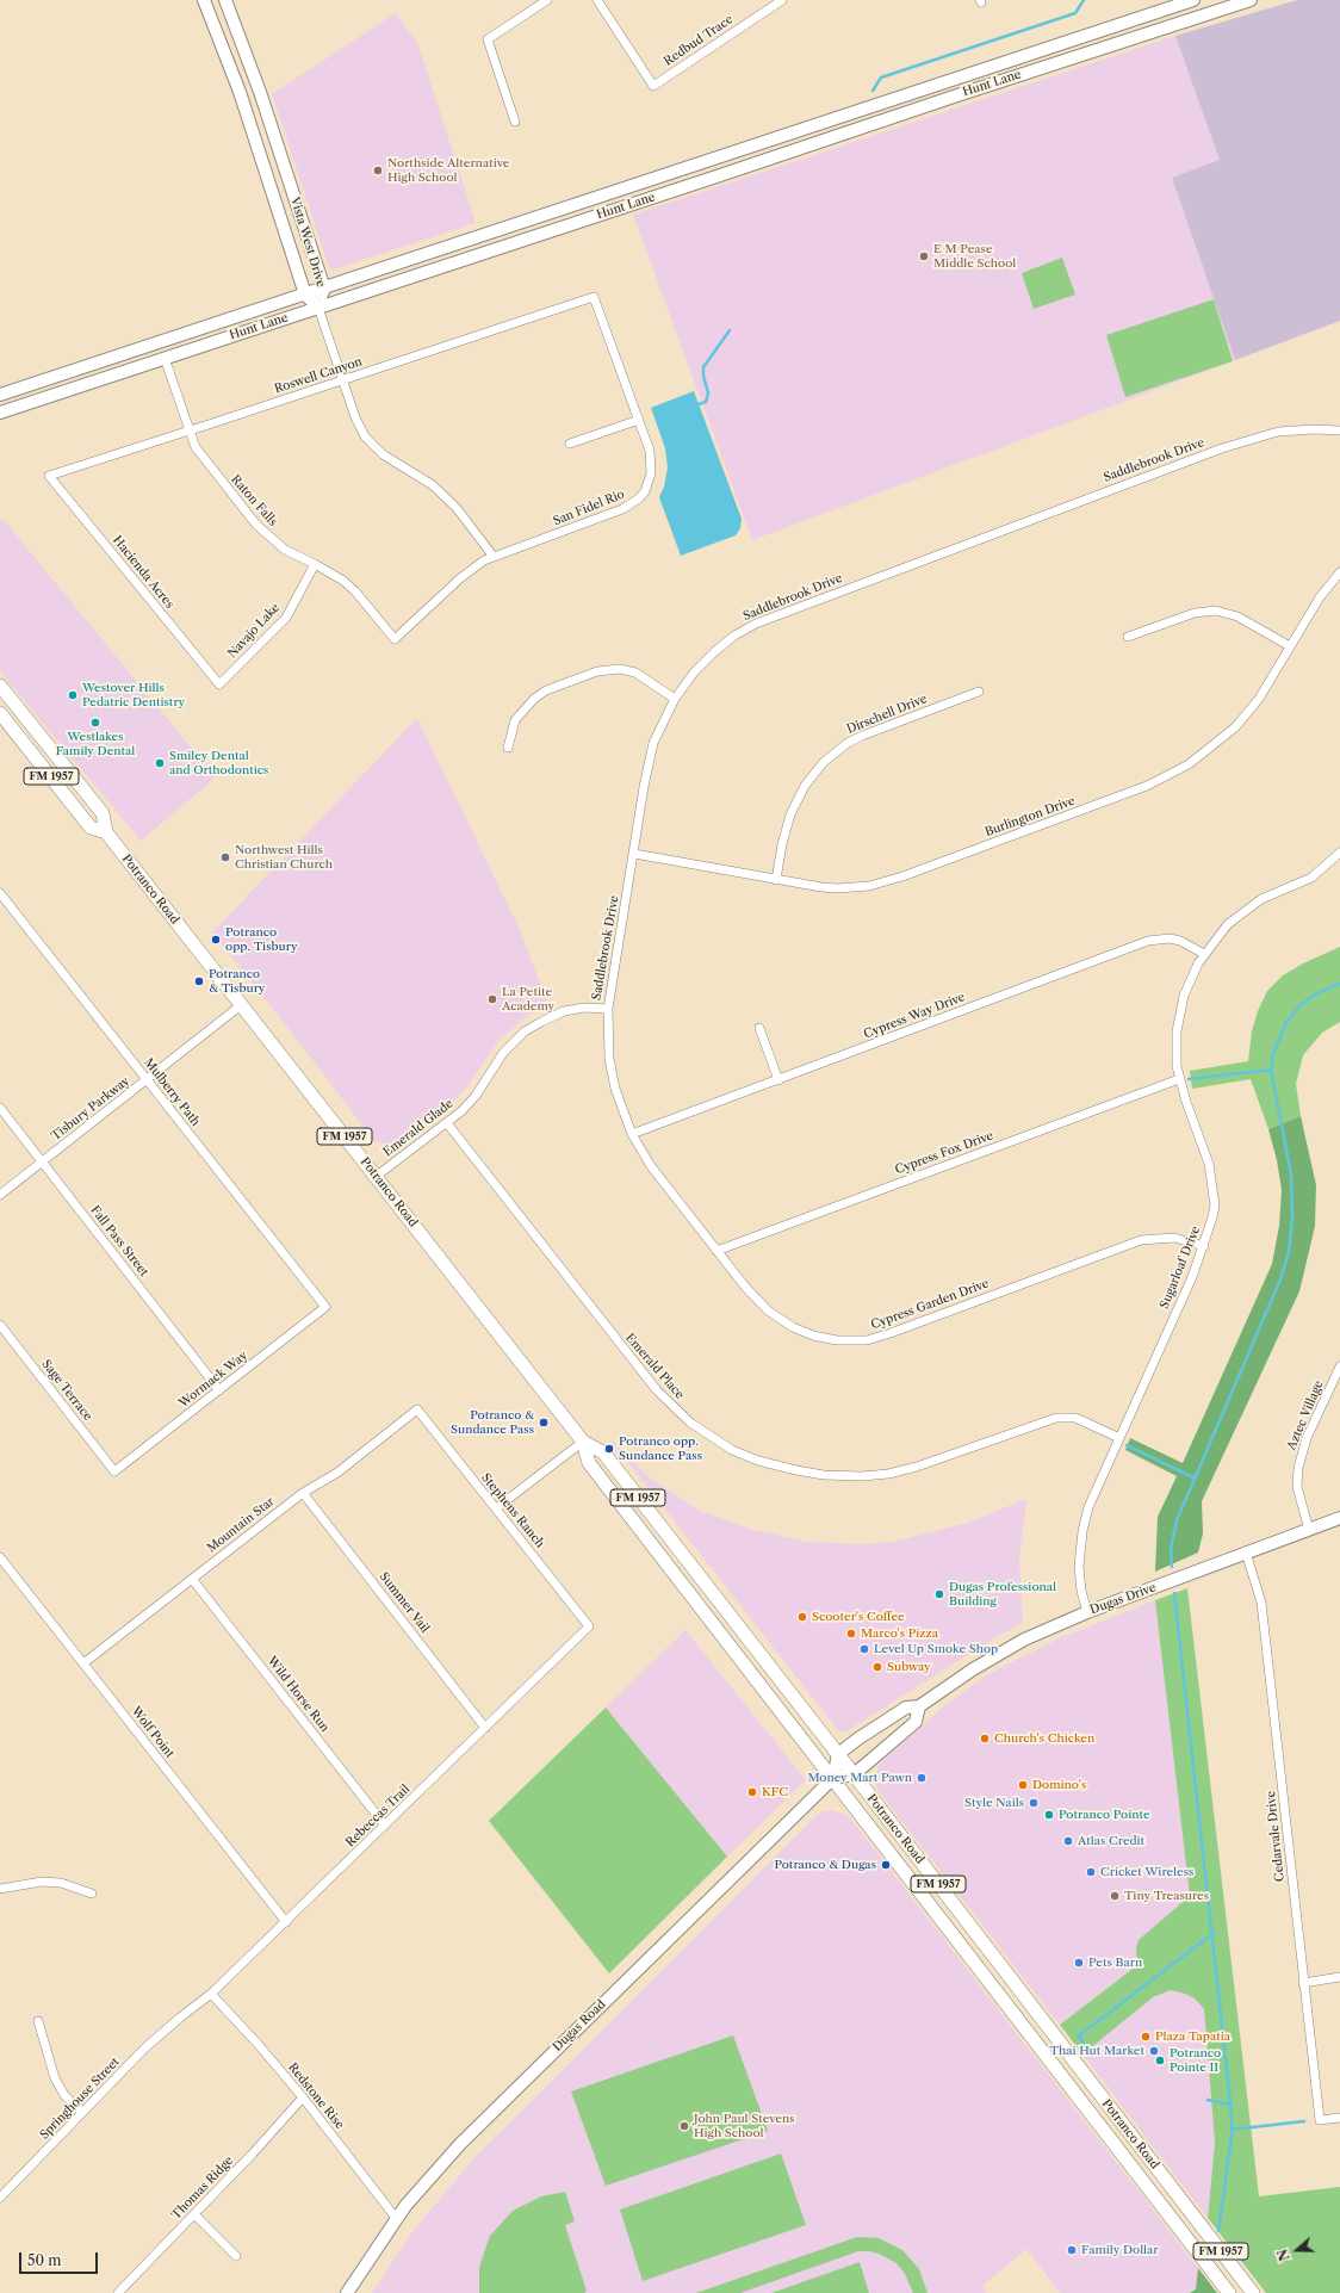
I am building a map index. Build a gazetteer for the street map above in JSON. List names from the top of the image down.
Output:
{
  "streets": {
    "main road": [
      "Hunt Lane",
      "Vista West Drive",
      "FM 1957",
      "Potranco Road",
      "Dugas Drive",
      "Dugas Road"
    ],
    "street": [
      "Redbud Trace",
      "Roswell Canyon",
      "Saddlebrook Drive",
      "Raton Falls",
      "San Fidel Rio",
      "Hacienda Acres",
      "Navajo Lake",
      "Dirschell Drive",
      "Burlington Drive",
      "Cypress Way Drive",
      "Mulberry Path",
      "Tisbury Parkway",
      "Emerald Glade",
      "Cypress Fox Drive",
      "Fall Pass Street",
      "Sugarloaf Drive",
      "Cypress Garden Drive",
      "Emerald Place",
      "Wormack Way",
      "Sage Terrace",
      "Aztec Village",
      "Stephens Ranch",
      "Mountain Star",
      "Summer Vail",
      "Wild Horse Run",
      "Wolf Point",
      "Rebeccas Trail",
      "Cedarvale Drive",
      "Redstone Rise",
      "Springhouse Street",
      "Thomas Ridge"
    ]
  },
  "crossings": [
    ["Hunt Lane", "Vista West Drive"],
    ["Hunt Lane", "Raton Falls"],
    ["Roswell Canyon", "Raton Falls"],
    ["Roswell Canyon", "San Fidel Rio"],
    ["Roswell Canyon", "Hacienda Acres"],
    ["Saddlebrook Drive", "Burlington Drive"],
    ["Saddlebrook Drive", "Cypress Way Drive"],
    ["Saddlebrook Drive", "Emerald Glade"],
    ["Saddlebrook Drive", "Cypress Garden Drive"],
    ["Raton Falls", "San Fidel Rio"],
    ["Raton Falls", "Navajo Lake"],
    ["Hacienda Acres", "Navajo Lake"],
    ["Dirschell Drive", "Burlington Drive"],
    ["Potranco Road", "Tisbury Parkway"],
    ["Potranco Road", "Emerald Glade"],
    ["Potranco Road", "Dugas Drive"],
    ["Potranco Road", "Dugas Road"],
    ["Cypress Way Drive", "Sugarloaf Drive"],
    ["Cypress Way Drive", "Cypress Garden Drive"],
    ["Mulberry Path", "Tisbury Parkway"],
    ["Mulberry Path", "Wormack Way"],
    ["Tisbury Parkway", "Fall Pass Street"],
    ["Emerald Glade", "Emerald Place"],
    ["Cypress Fox Drive", "Sugarloaf Drive"],
    ["Cypress Fox Drive", "Cypress Garden Drive"],
    ["Fall Pass Street", "Wormack Way"],
    ["Sugarloaf Drive", "Cypress Garden Drive"],
    ["Sugarloaf Drive", "Emerald Place"],
    ["Sugarloaf Drive", "Dugas Drive"],
    ["Wormack Way", "Sage Terrace"],
    ["Aztec Village", "Dugas Drive"],
    ["Stephens Ranch", "Mountain Star"],
    ["Stephens Ranch", "Rebeccas Trail"],
    ["Mountain Star", "Summer Vail"],
    ["Mountain Star", "Wild Horse Run"],
    ["Mountain Star", "Wolf Point"],
    ["Dugas Drive", "Cedarvale Drive"],
    ["Summer Vail", "Rebeccas Trail"],
    ["Wild Horse Run", "Rebeccas Trail"],
    ["Wolf Point", "Rebeccas Trail"],
    ["Rebeccas Trail", "Redstone Rise"],
    ["Rebeccas Trail", "Springhouse Street"],
    ["Dugas Road", "Redstone Rise"],
    ["Redstone Rise", "Thomas Ridge"]
  ],
  "places": [
    "Northside Alternative High School",
    "E M Pease Middle School",
    "Westover Hills Pedatric Dentistry",
    "Westlakes Family Dental",
    "Smiley Dental and Orthodontics",
    "Northwest Hills Christian Church",
    "Potranco opp. Tisbury",
    "Potranco & Tisbury",
    "La Petite Academy",
    "Potranco & Sundance Pass",
    "Potranco opp. Sundance Pass",
    "Dugas Professional Building",
    "Scooter's Coffee",
    "Marco's Pizza",
    "Level Up Smoke Shop",
    "Subway",
    "Church's Chicken",
    "Money Mart Pawn",
    "Domino's",
    "KFC",
    "Style Nails",
    "Potranco Pointe",
    "Atlas Credit",
    "Potranco & Dugas",
    "Cricket Wireless",
    "Tiny Treasures",
    "Pets Barn",
    "Plaza Tapatia",
    "Thai Hut Market",
    "Potranco Pointe II",
    "John Paul Stevens High School",
    "Family Dollar"
  ],
  "scale_bar": "50 m",
  "north": "left"
}
